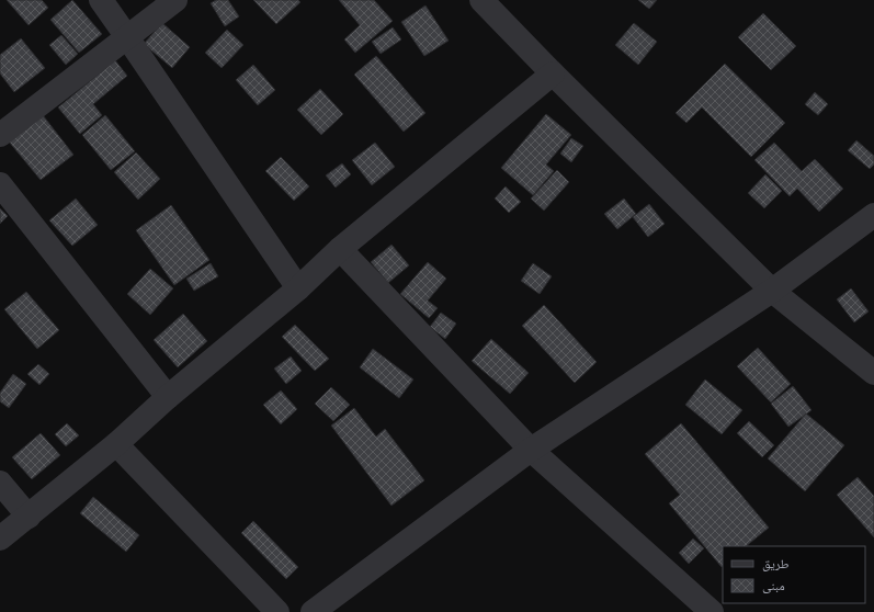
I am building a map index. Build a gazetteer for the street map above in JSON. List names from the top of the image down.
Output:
{
  "legend": ["طريق", "مبنى"]
}
